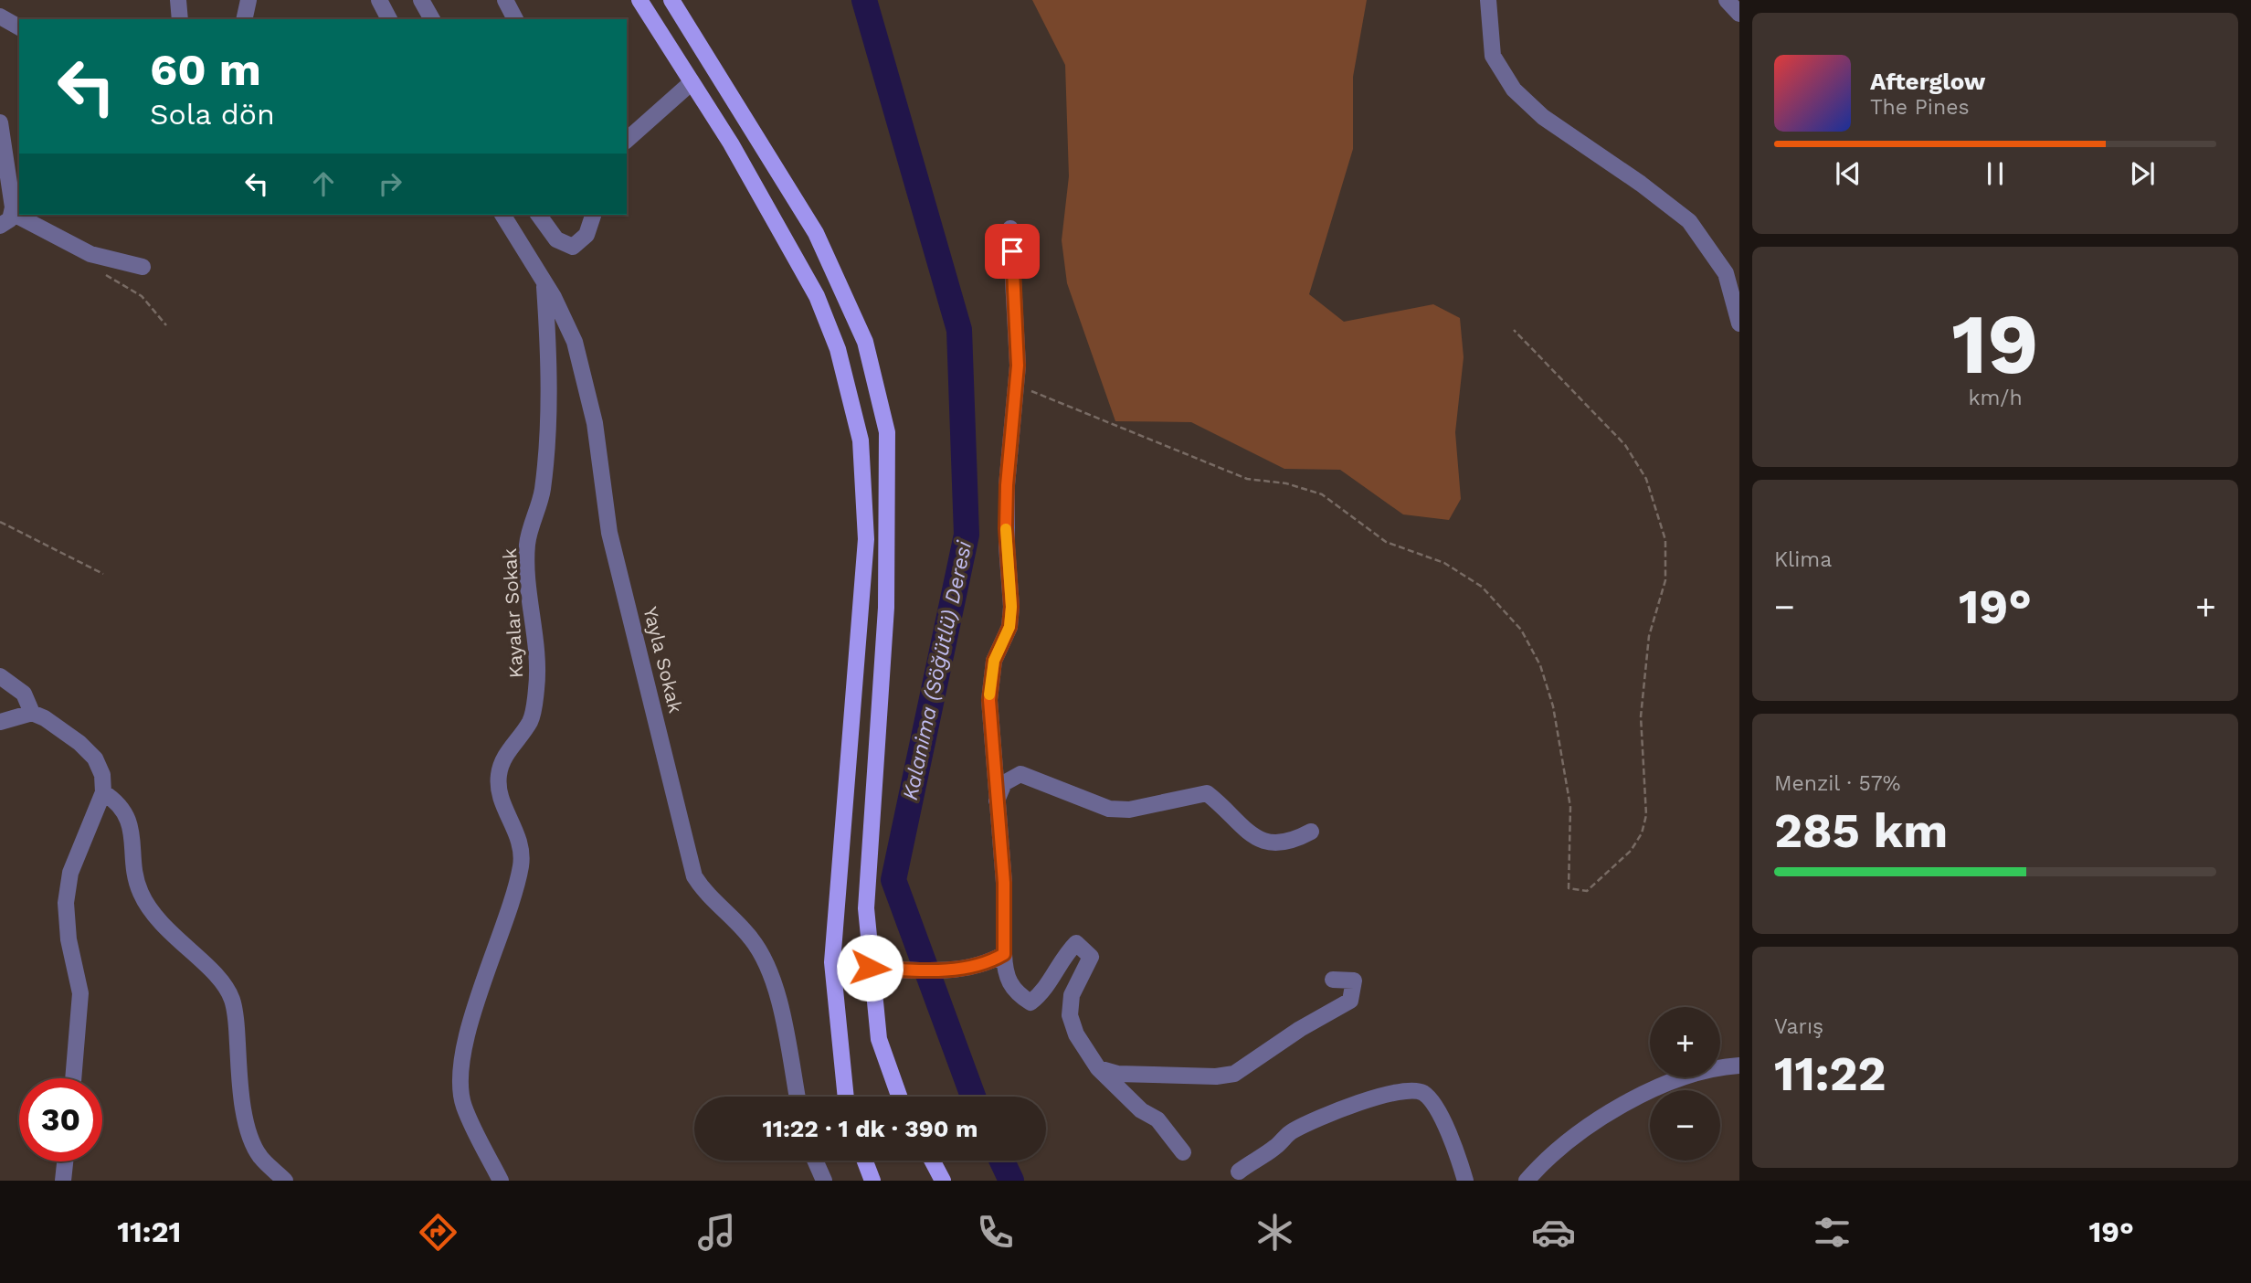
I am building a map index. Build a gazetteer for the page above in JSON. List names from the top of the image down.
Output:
{
  "streets": {
    "street": ["Kayalar Sokak", "Yayla Sokak"]
  },
  "crossings": [
    ["Kayalar Sokak", "Yayla Sokak"]
  ],
  "water": ["Kalanima (Söğütlü) Deresi"],
  "page": {
    "turn": ["60 m", "Sola dön"],
    "song": ["Afterglow", "The Pines"],
    "tile": [
      ["19", "km/h"],
      "Klima",
      ["Menzil · 57%", "285 km"],
      ["Varış", "11:22"]
    ],
    "heat": ["−", "19°", "+"],
    "map_buttons": ["+", "−"],
    "limit": "30",
    "trip": "11:22 · 1 dk · 390 m",
    "tabs": ["11:21", "19°"]
  }
}
